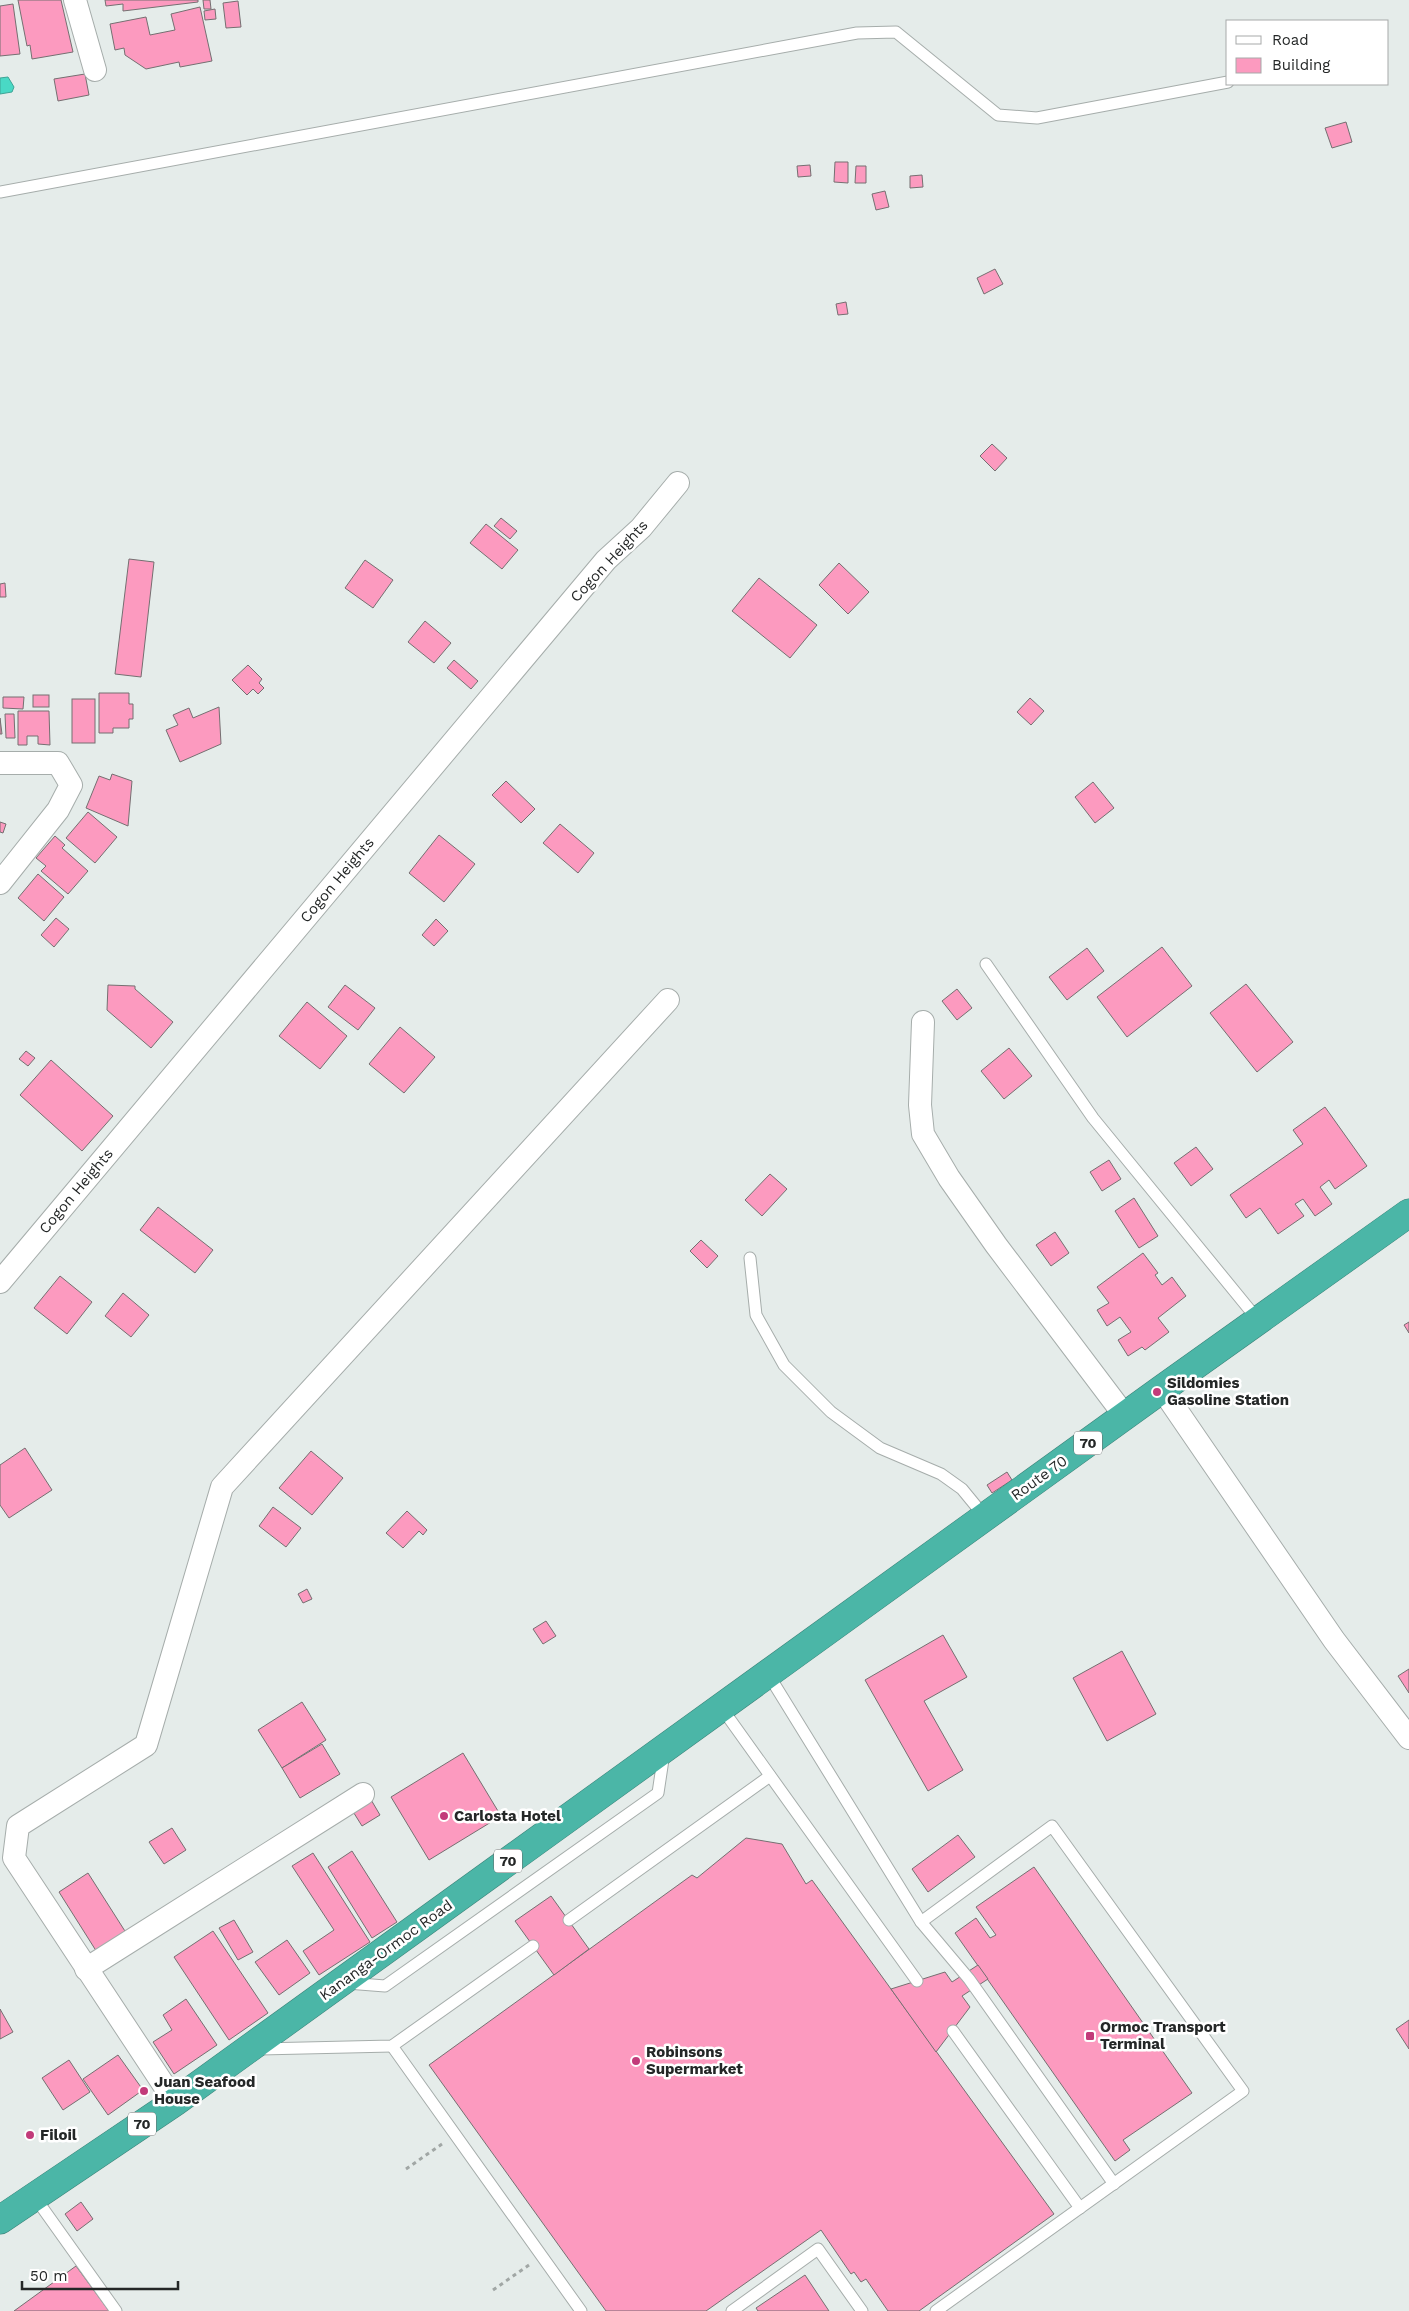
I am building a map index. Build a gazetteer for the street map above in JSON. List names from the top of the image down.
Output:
{
  "streets": {
    "highway": ["70", "Route 70", "Kananga-Ormoc Road"],
    "street": ["Cogon Heights"]
  },
  "crossings": [
    ["70", "Kananga-Ormoc Road"],
    ["Route 70", "Kananga-Ormoc Road"]
  ],
  "places": {
    "other": [
      "Sildomies Gasoline Station",
      "Carlosta Hotel",
      "Robinsons Supermarket",
      "Juan Seafood House",
      "Filoil"
    ],
    "transit": ["Ormoc Transport Terminal"]
  },
  "legend": ["Road", "Building"],
  "scale_bar": "50 m"
}
